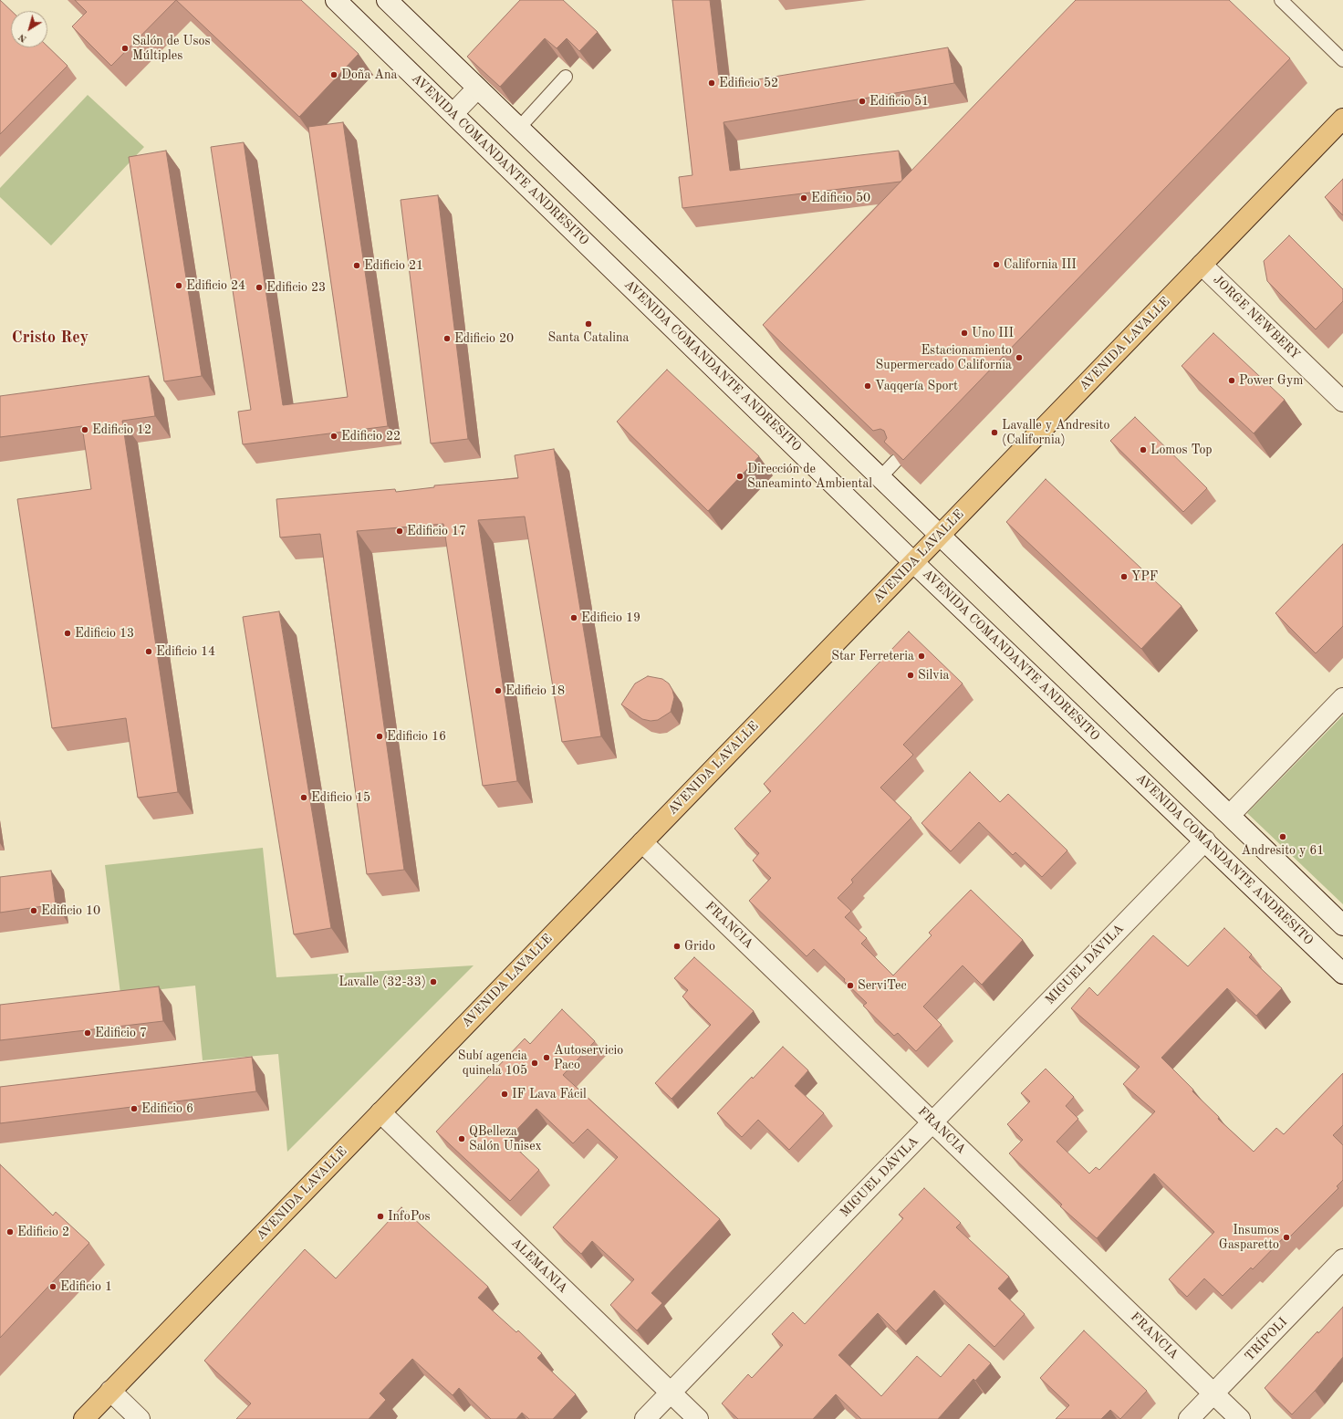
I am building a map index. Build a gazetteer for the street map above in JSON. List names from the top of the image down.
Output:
{
  "streets": {
    "main road": ["AVENIDA LAVALLE"],
    "street": [
      "AVENIDA COMANDANTE ANDRESITO",
      "JORGE NEWBERY",
      "FRANCIA",
      "MIGUEL DÁVILA",
      "ALEMANIA",
      "TRÍPOLI"
    ]
  },
  "crossings": [
    ["AVENIDA COMANDANTE ANDRESITO", "AVENIDA LAVALLE"],
    ["AVENIDA COMANDANTE ANDRESITO", "MIGUEL DÁVILA"],
    ["JORGE NEWBERY", "AVENIDA LAVALLE"],
    ["AVENIDA LAVALLE", "FRANCIA"],
    ["AVENIDA LAVALLE", "ALEMANIA"],
    ["FRANCIA", "MIGUEL DÁVILA"],
    ["FRANCIA", "TRÍPOLI"],
    ["MIGUEL DÁVILA", "ALEMANIA"]
  ],
  "districts": ["Cristo Rey"],
  "places": [
    "Salón de Usos Múltiples",
    "Doña Ana",
    "Edificio 52",
    "Edificio 51",
    "Edificio 50",
    "California III",
    "Edificio 21",
    "Edificio 24",
    "Edificio 23",
    "Santa Catalina",
    "Uno III",
    "Edificio 20",
    "Estacionamiento Supermercado California",
    "Power Gym",
    "Vaqqería Sport",
    "Edificio 12",
    "Lavalle y Andresito (California)",
    "Edificio 22",
    "Lomos Top",
    "Dirección de Saneaminto Ambiental",
    "Edificio 17",
    "YPF",
    "Edificio 19",
    "Edificio 13",
    "Edificio 14",
    "Star Ferreteria",
    "Silvia",
    "Edificio 18",
    "Edificio 16",
    "Edificio 15",
    "Andresito y 61",
    "Edificio 10",
    "Grido",
    "Lavalle (32-33)",
    "ServiTec",
    "Edificio 7",
    "Autoservicio Paco",
    "Subí agencia quinela 105",
    "IF Lava Fácil",
    "Edificio 6",
    "QBelleza Salón Unisex",
    "InfoPos",
    "Edificio 2",
    "Insumos Gasparetto",
    "Edificio 1"
  ],
  "north": "bottom left"
}
